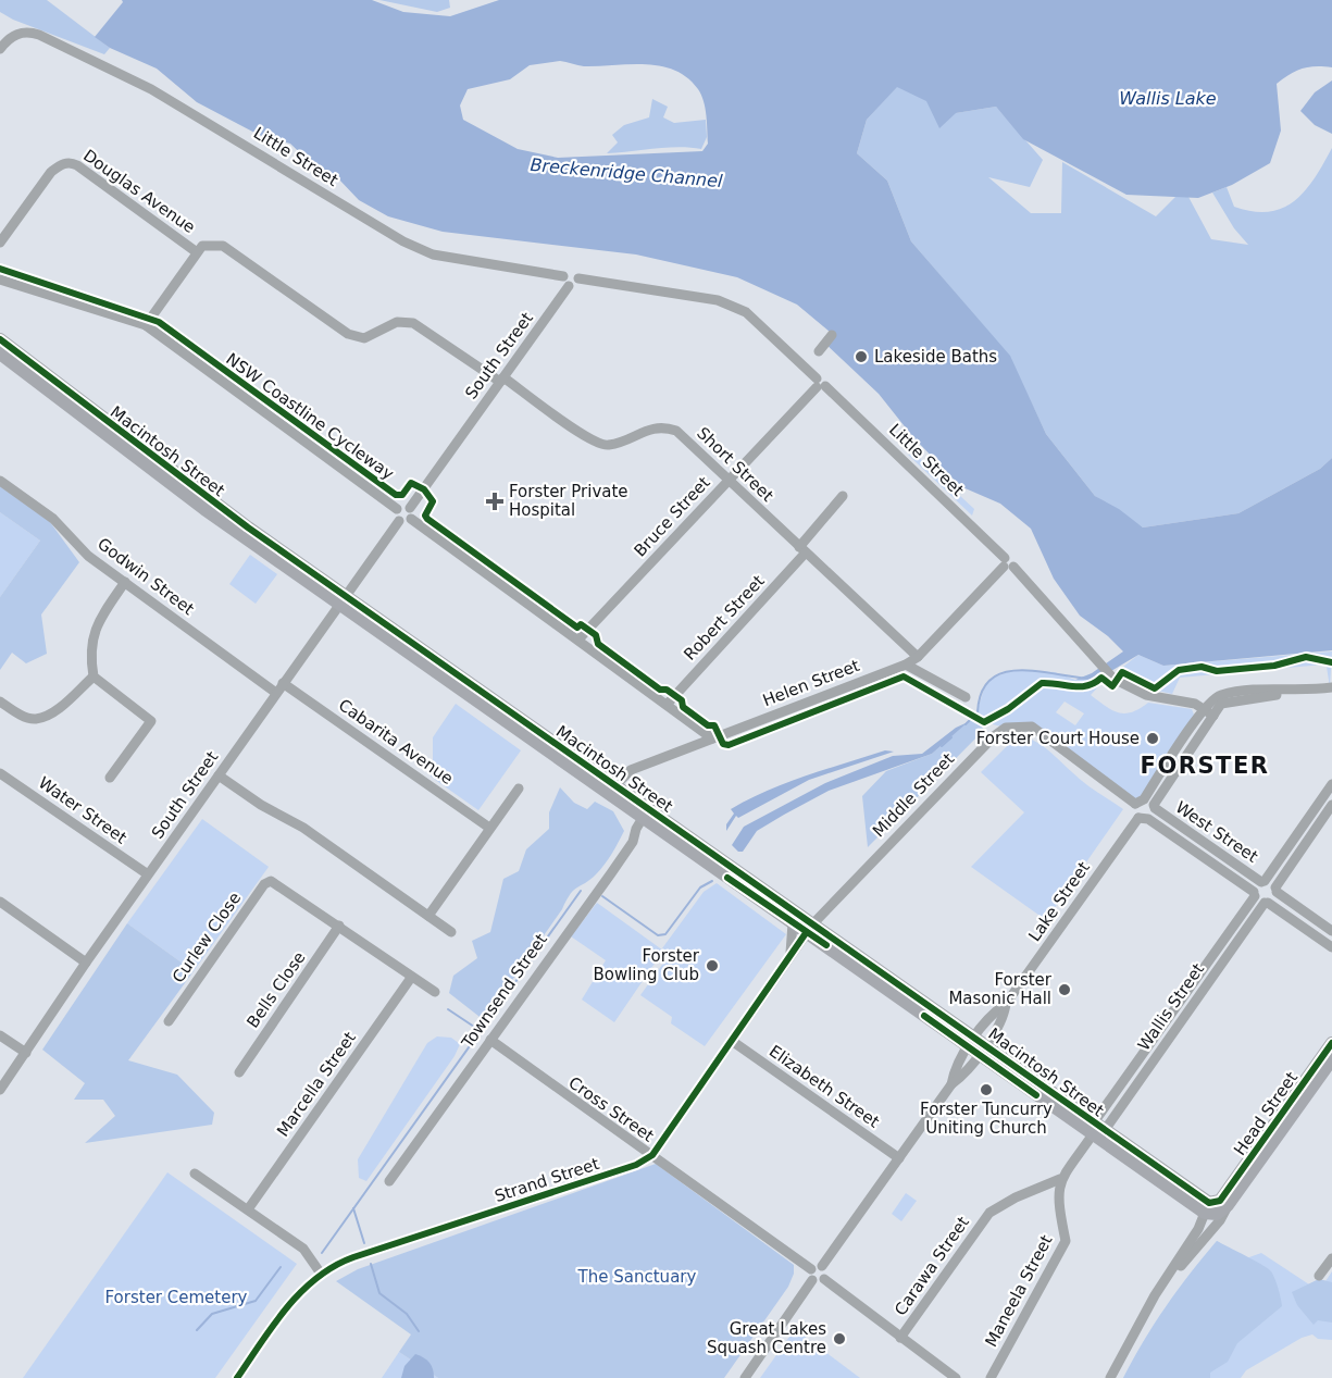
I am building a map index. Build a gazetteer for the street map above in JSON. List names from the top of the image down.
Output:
{
  "streets": {
    "main road": ["Macintosh Street", "Head Street"],
    "street": [
      "Little Street",
      "Douglas Avenue",
      "South Street",
      "Short Street",
      "Bruce Street",
      "Godwin Street",
      "Robert Street",
      "Helen Street",
      "Cabarita Avenue",
      "Middle Street",
      "Water Street",
      "West Street",
      "Lake Street",
      "Curlew Close",
      "Bells Close",
      "Townsend Street",
      "Wallis Street",
      "Marcella Street",
      "Elizabeth Street",
      "Cross Street",
      "Strand Street",
      "Carawa Street",
      "Maneela Street"
    ],
    "cycle path": ["NSW Coastline Cycleway"]
  },
  "crossings": [
    ["Little Street", "South Street"],
    ["Little Street", "Bruce Street"],
    ["Little Street", "Helen Street"],
    ["Douglas Avenue", "Short Street"],
    ["South Street", "Macintosh Street"],
    ["South Street", "Short Street"],
    ["South Street", "Godwin Street"],
    ["South Street", "Cabarita Avenue"],
    ["South Street", "Water Street"],
    ["Macintosh Street", "Helen Street"],
    ["Macintosh Street", "Middle Street"],
    ["Macintosh Street", "Lake Street"],
    ["Macintosh Street", "Townsend Street"],
    ["Macintosh Street", "Wallis Street"],
    ["Macintosh Street", "Head Street"],
    ["Macintosh Street", "Strand Street"],
    ["Short Street", "Bruce Street"],
    ["Short Street", "Robert Street"],
    ["Short Street", "Helen Street"],
    ["Middle Street", "West Street"],
    ["Middle Street", "Strand Street"],
    ["West Street", "Lake Street"],
    ["West Street", "Wallis Street"],
    ["Lake Street", "Elizabeth Street"],
    ["Lake Street", "Cross Street"],
    ["Curlew Close", "Bells Close"],
    ["Townsend Street", "Cross Street"],
    ["Wallis Street", "Carawa Street"],
    ["Wallis Street", "Maneela Street"],
    ["Elizabeth Street", "Strand Street"],
    ["Cross Street", "Strand Street"],
    ["Carawa Street", "Maneela Street"]
  ],
  "districts": ["FORSTER"],
  "water": ["Wallis Lake", "Breckenridge Channel"],
  "parks": ["The Sanctuary", "Forster Cemetery"],
  "places": {
    "other": [
      "Lakeside Baths",
      "Forster Court House",
      "Forster Bowling Club",
      "Forster Masonic Hall",
      "Forster Tuncurry Uniting Church",
      "Great Lakes Squash Centre"
    ],
    "health": ["Forster Private Hospital"]
  }
}
